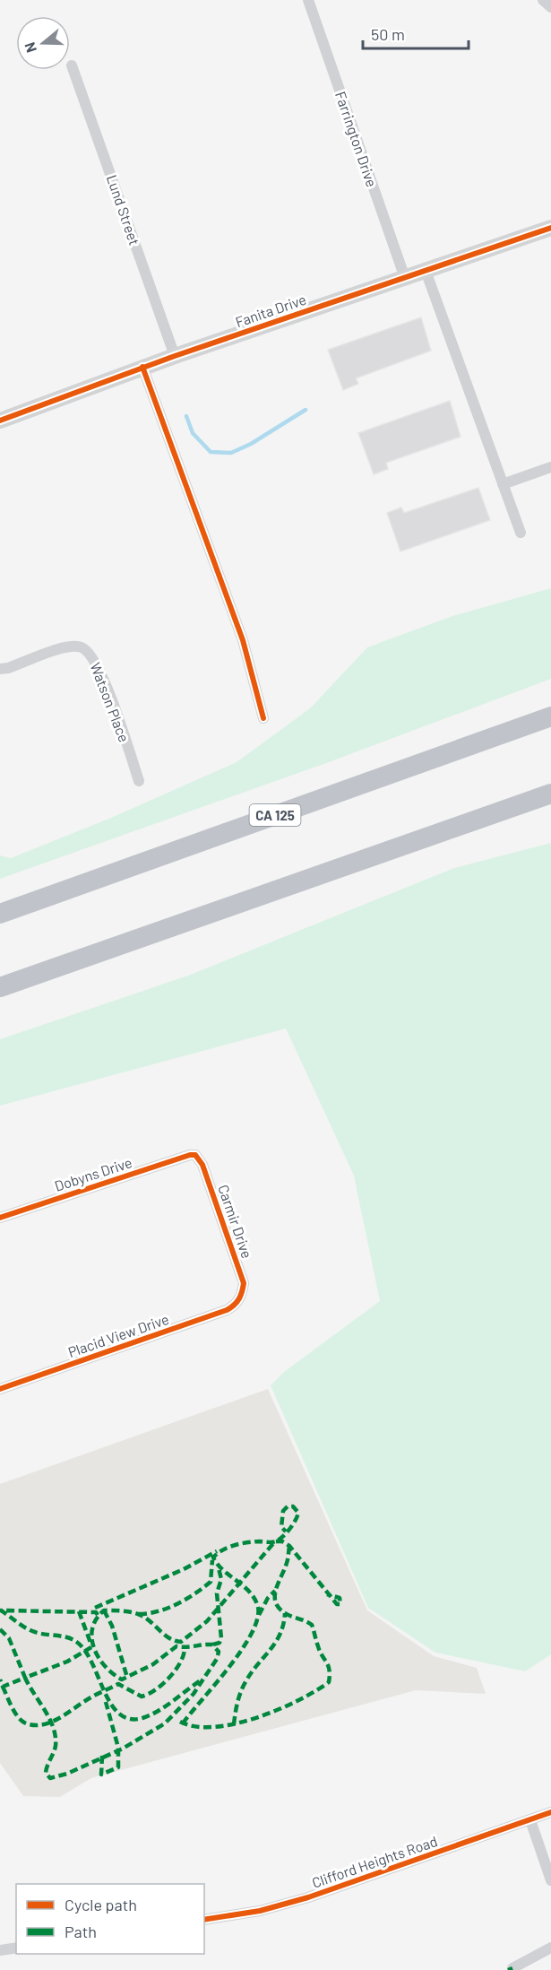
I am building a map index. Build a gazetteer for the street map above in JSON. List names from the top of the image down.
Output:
{
  "streets": {
    "highway": ["CA 125"],
    "main road": ["Fanita Drive"],
    "street": [
      "Farrington Drive",
      "Lund Street",
      "Watson Place",
      "Dobyns Drive",
      "Carmir Drive",
      "Placid View Drive",
      "Clifford Heights Road"
    ]
  },
  "crossings": [
    ["Farrington Drive", "Fanita Drive"],
    ["Lund Street", "Fanita Drive"],
    ["Dobyns Drive", "Carmir Drive"],
    ["Carmir Drive", "Placid View Drive"]
  ],
  "legend": ["Cycle path", "Path"],
  "scale_bar": "50 m",
  "north": "left"
}
